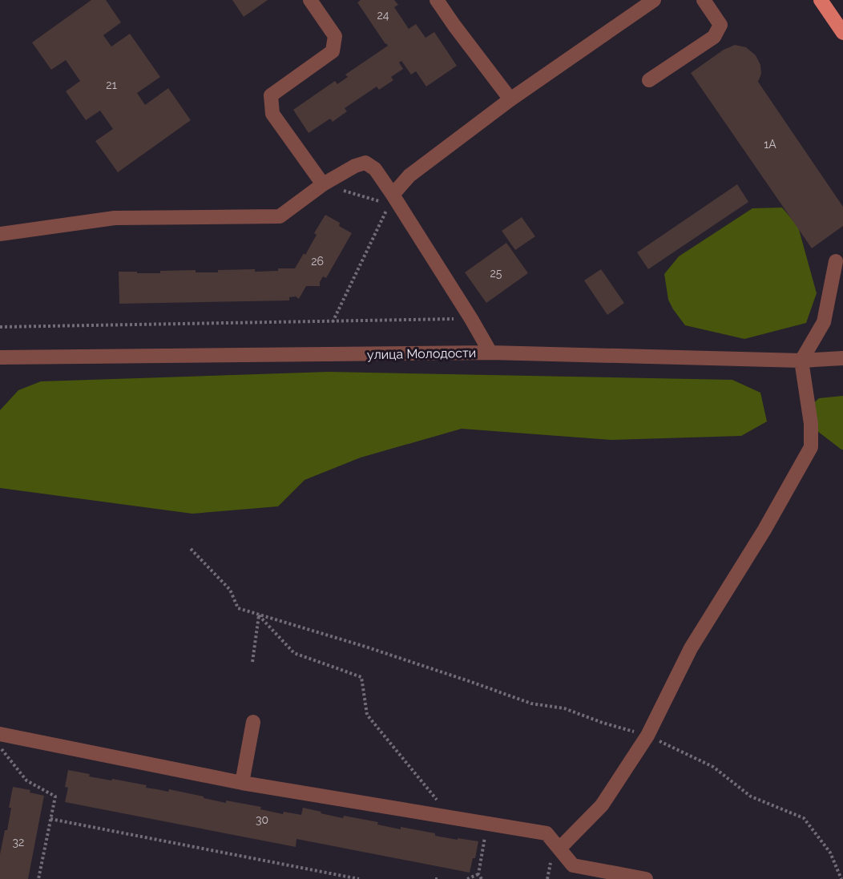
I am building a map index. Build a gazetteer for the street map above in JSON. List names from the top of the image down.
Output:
{
  "streets": {
    "street": ["улица Молодости"]
  },
  "house_numbers": [
    "24",
    "21",
    "1А",
    "26",
    "25",
    "30",
    "32"
  ]
}
